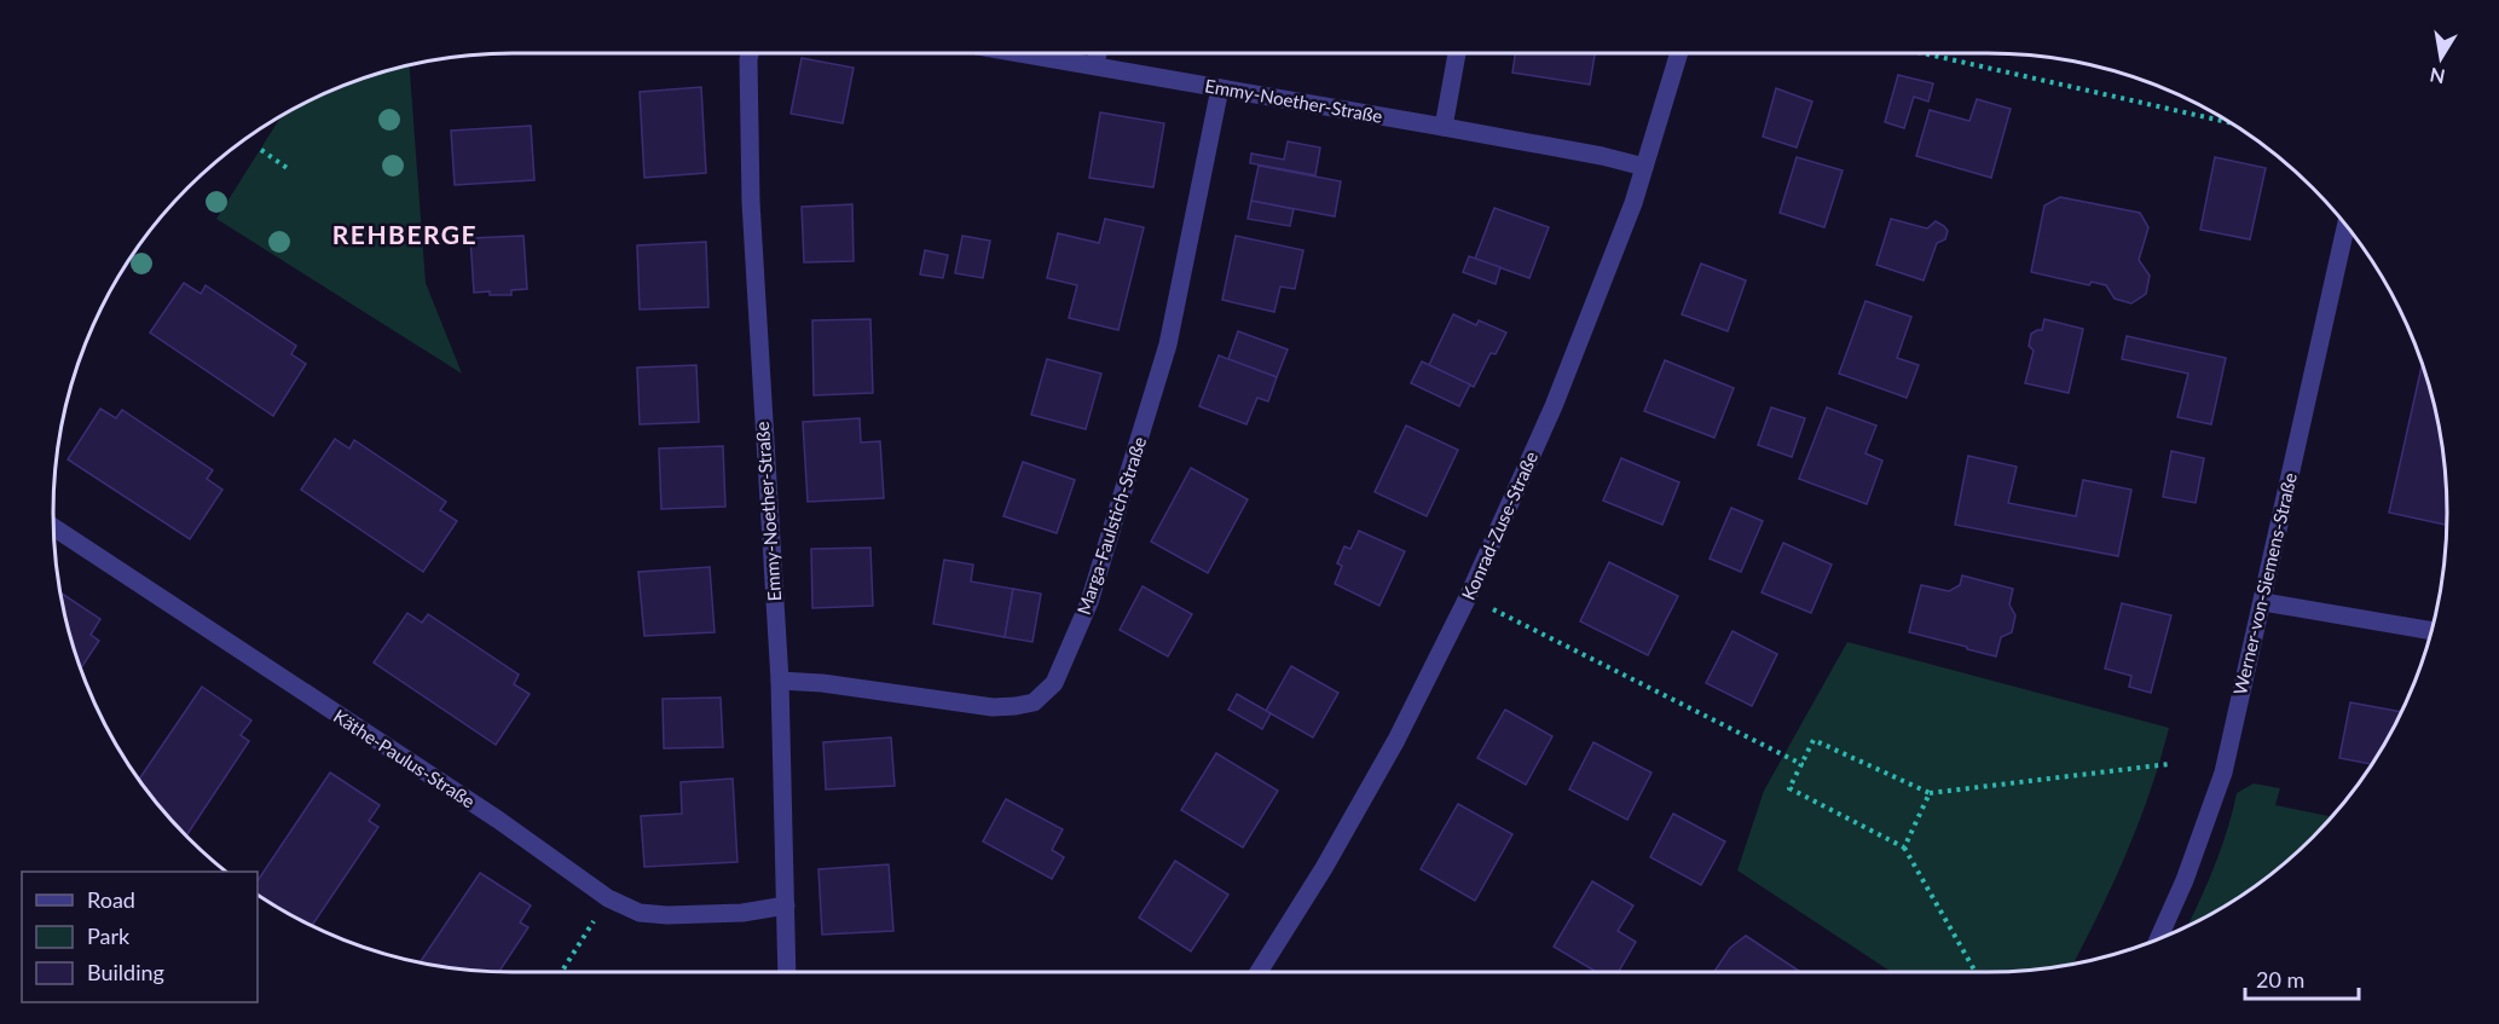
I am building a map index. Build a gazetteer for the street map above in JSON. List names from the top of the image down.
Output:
{
  "streets": {
    "street": [
      "Emmy-Noether-Straße",
      "Marga-Faulstich-Straße",
      "Konrad-Zuse-Straße",
      "Werner-von-Siemens-Straße",
      "Käthe-Paulus-Straße"
    ]
  },
  "crossings": [
    ["Emmy-Noether-Straße", "Marga-Faulstich-Straße"],
    ["Emmy-Noether-Straße", "Konrad-Zuse-Straße"],
    ["Emmy-Noether-Straße", "Käthe-Paulus-Straße"]
  ],
  "districts": ["REHBERGE"],
  "legend": ["Road", "Park", "Building"],
  "scale_bar": "20 m",
  "north": "bottom"
}
